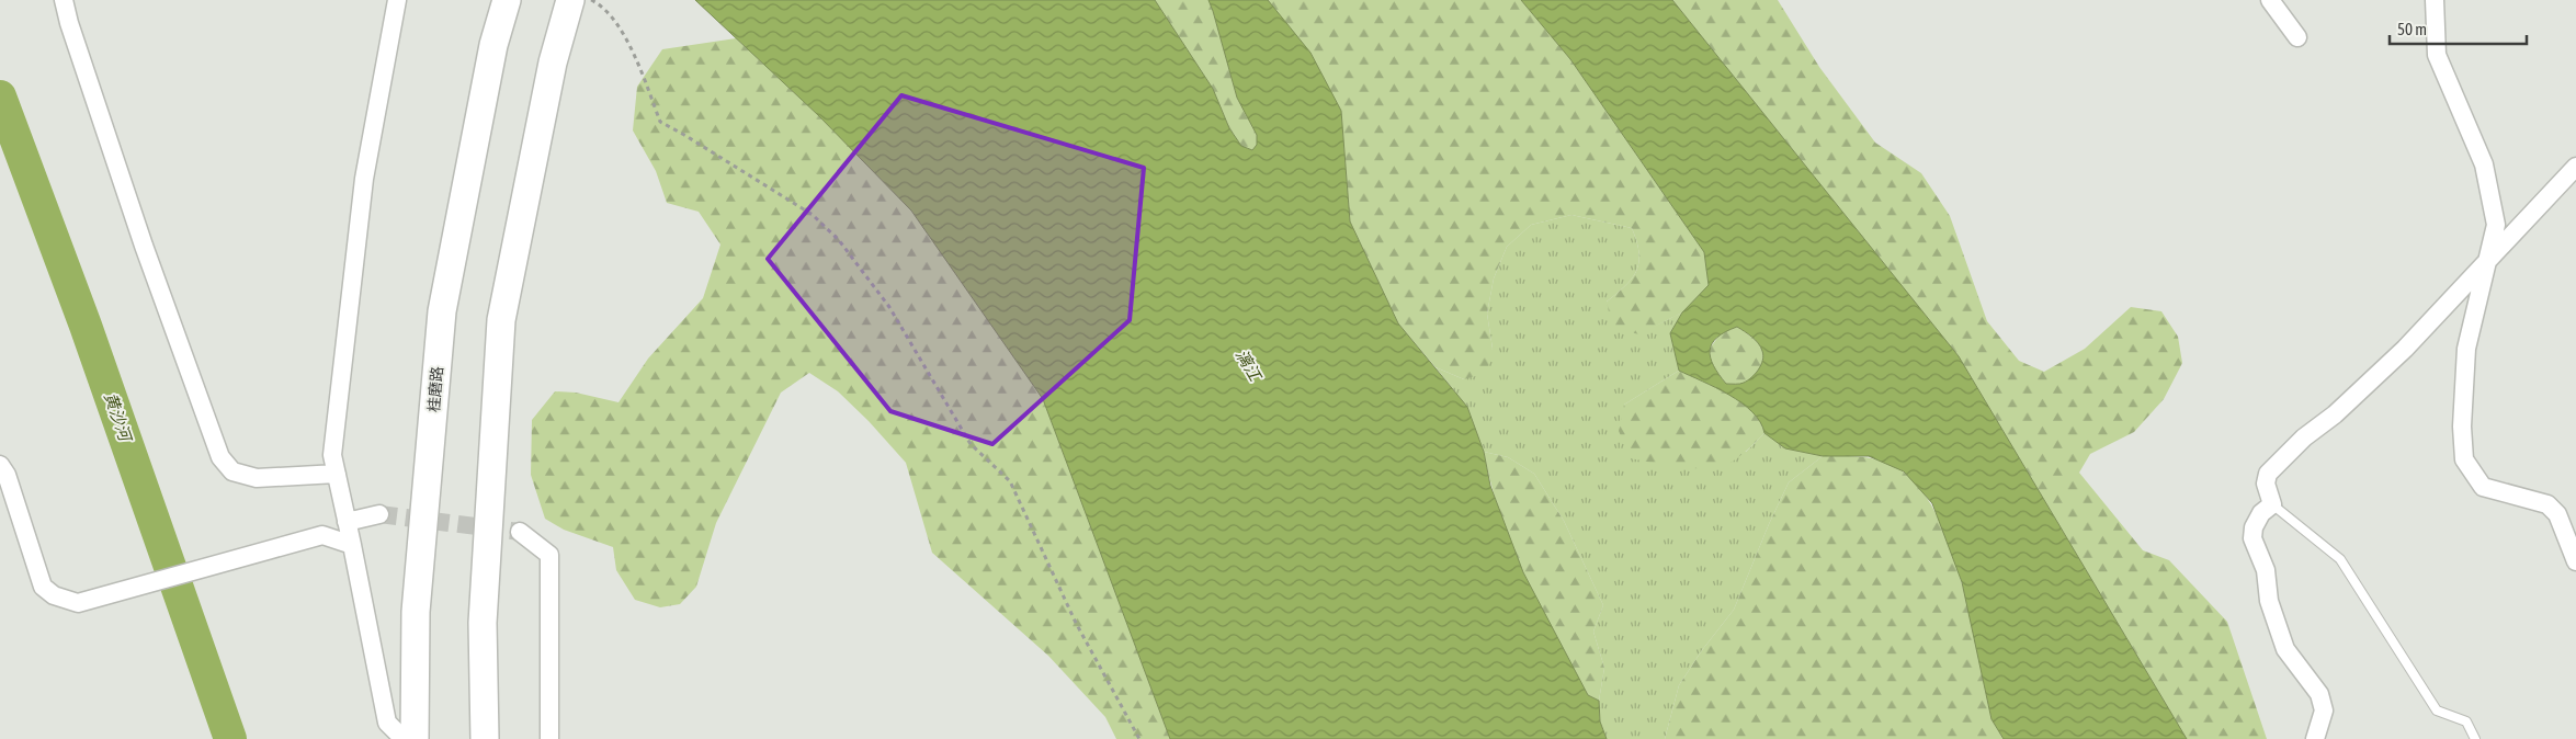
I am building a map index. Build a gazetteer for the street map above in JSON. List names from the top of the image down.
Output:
{
  "streets": {
    "main road": ["桂磨路"]
  },
  "water": ["漓江", "黄沙河"],
  "scale_bar": "50 m"
}
